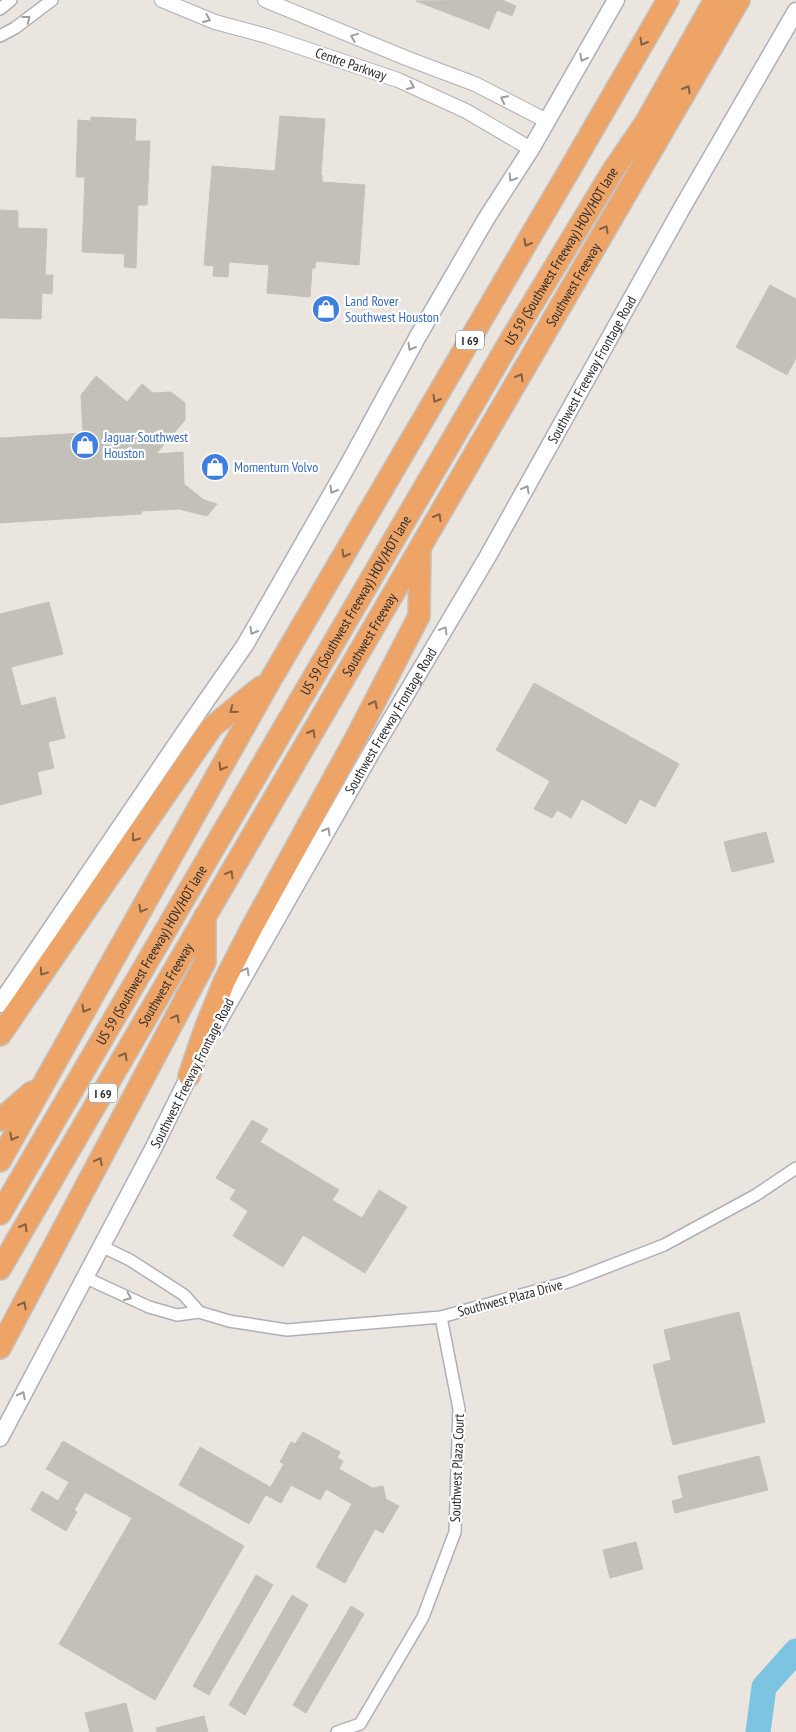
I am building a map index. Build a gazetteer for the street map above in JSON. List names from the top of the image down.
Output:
{
  "streets": {
    "highway": ["US 59 (Southwest Freeway) HOV/HOT lane", "Southwest Freeway", "I 69"],
    "main road": ["Southwest Freeway Frontage Road"],
    "street": ["Centre Parkway", "Southwest Plaza Drive", "Southwest Plaza Court"]
  },
  "crossings": [
    ["Southwest Freeway Frontage Road", "Southwest Plaza Drive"],
    ["Southwest Plaza Drive", "Southwest Plaza Court"]
  ],
  "one_way": ["Southwest Freeway Frontage Road"],
  "places": {
    "shop": ["Land Rover Southwest Houston", "Jaguar Southwest Houston", "Momentum Volvo"]
  }
}
